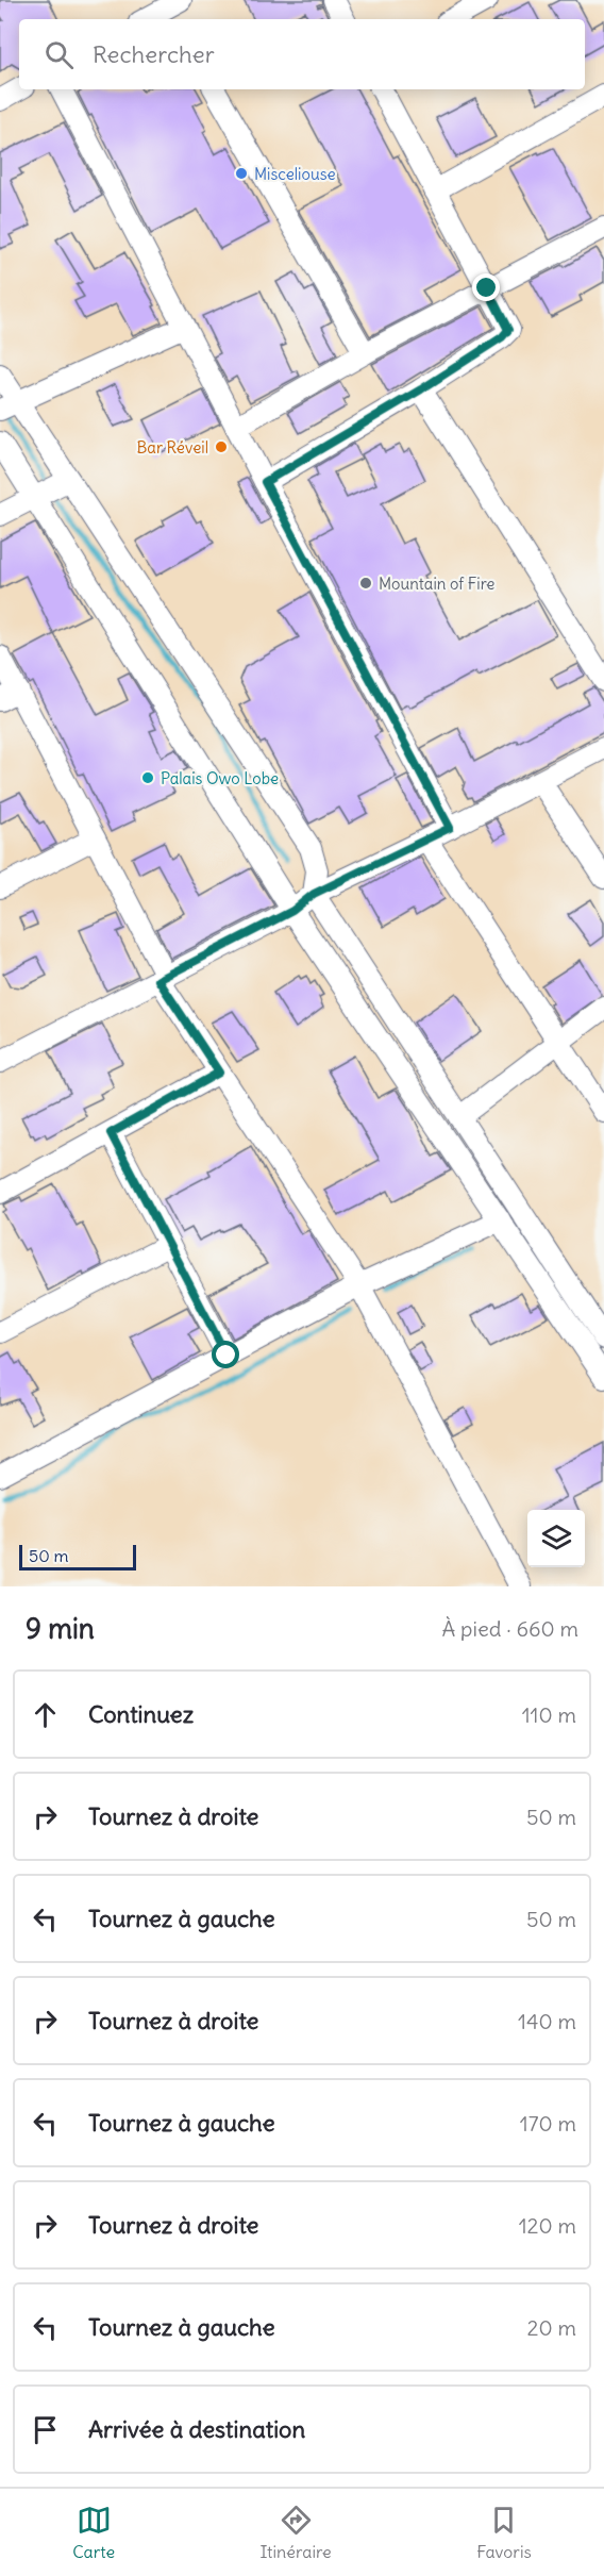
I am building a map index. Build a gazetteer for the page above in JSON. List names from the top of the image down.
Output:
{
  "places": [
    "Misceliouse",
    "Bar Réveil",
    "Mountain of Fire",
    "Palais Owo Lobe"
  ],
  "scale_bar": "50 m",
  "page": {
    "search": "Rechercher",
    "scale": "50 m",
    "heading": ["9 min", "À pied · 660 m"],
    "list": [
      ["Continuez", "110 m"],
      ["Tournez à droite", "50 m"],
      ["Tournez à gauche", "50 m"],
      ["Tournez à droite", "140 m"],
      ["Tournez à gauche", "170 m"],
      ["Tournez à droite", "120 m"],
      ["Tournez à gauche", "20 m"],
      "Arrivée à destination"
    ],
    "nav": ["Carte", "Itinéraire", "Favoris"]
  }
}
